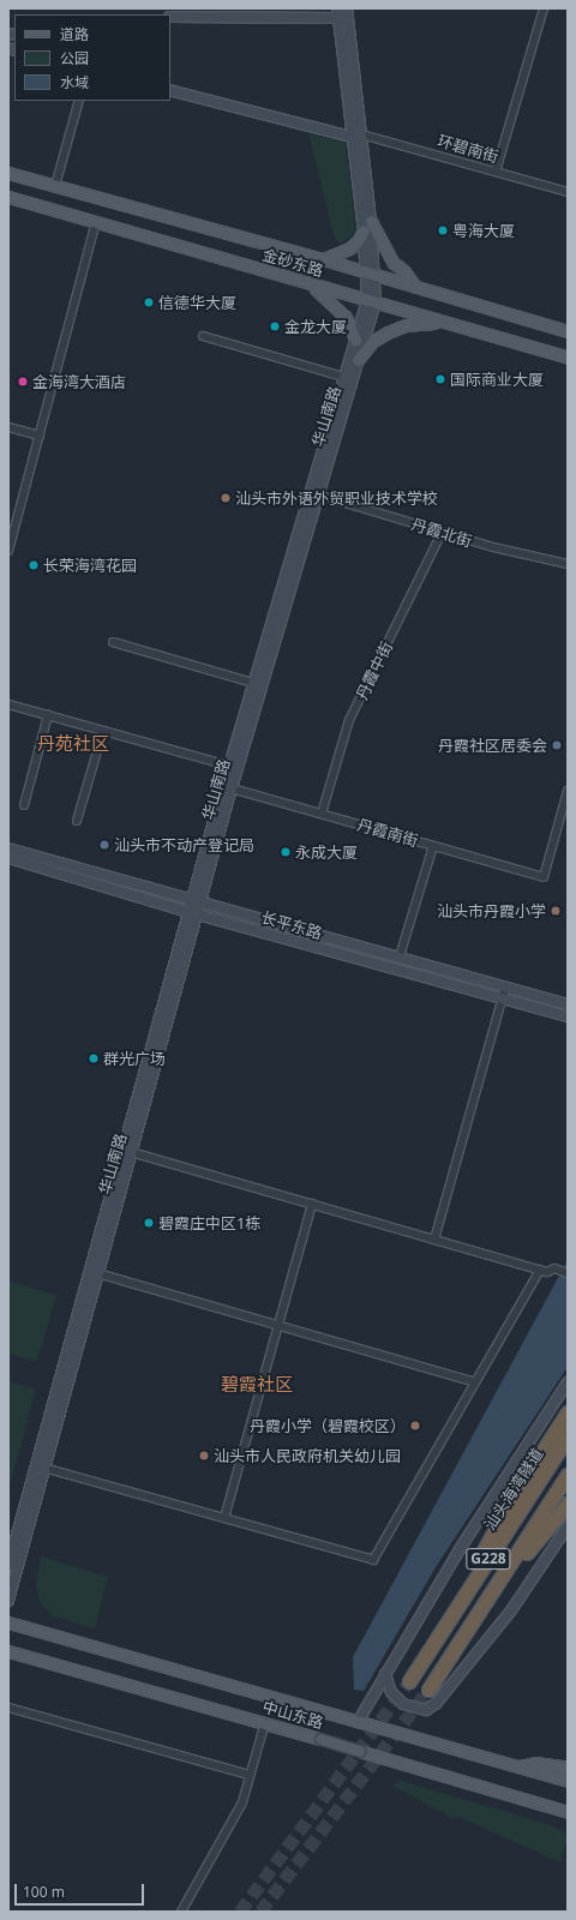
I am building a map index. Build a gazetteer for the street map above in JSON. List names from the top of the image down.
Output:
{
  "streets": {
    "highway": ["汕头海湾隧道", "G228"],
    "main road": ["金砂东路", "中山东路"],
    "street": [
      "环碧南街",
      "华山南路",
      "丹霞北街",
      "丹霞中街",
      "丹霞南街",
      "长平东路"
    ]
  },
  "crossings": [
    ["环碧南街", "华山南路"],
    ["金砂东路", "华山南路"],
    ["华山南路", "丹霞北街"],
    ["华山南路", "丹霞南街"],
    ["华山南路", "长平东路"],
    ["丹霞北街", "丹霞中街"],
    ["丹霞中街", "丹霞南街"]
  ],
  "districts": ["丹苑社区", "碧霞社区"],
  "places": [
    "粤海大厦",
    "信德华大厦",
    "金龙大厦",
    "国际商业大厦",
    "金海湾大酒店",
    "汕头市外语外贸职业技术学校",
    "长荣海湾花园",
    "丹霞社区居委会",
    "汕头市不动产登记局",
    "永成大厦",
    "汕头市丹霞小学",
    "群光广场",
    "碧霞庄中区1栋",
    "丹霞小学（碧霞校区）",
    "汕头市人民政府机关幼儿园"
  ],
  "legend": ["道路", "公园", "水域"],
  "scale_bar": "100 m"
}
